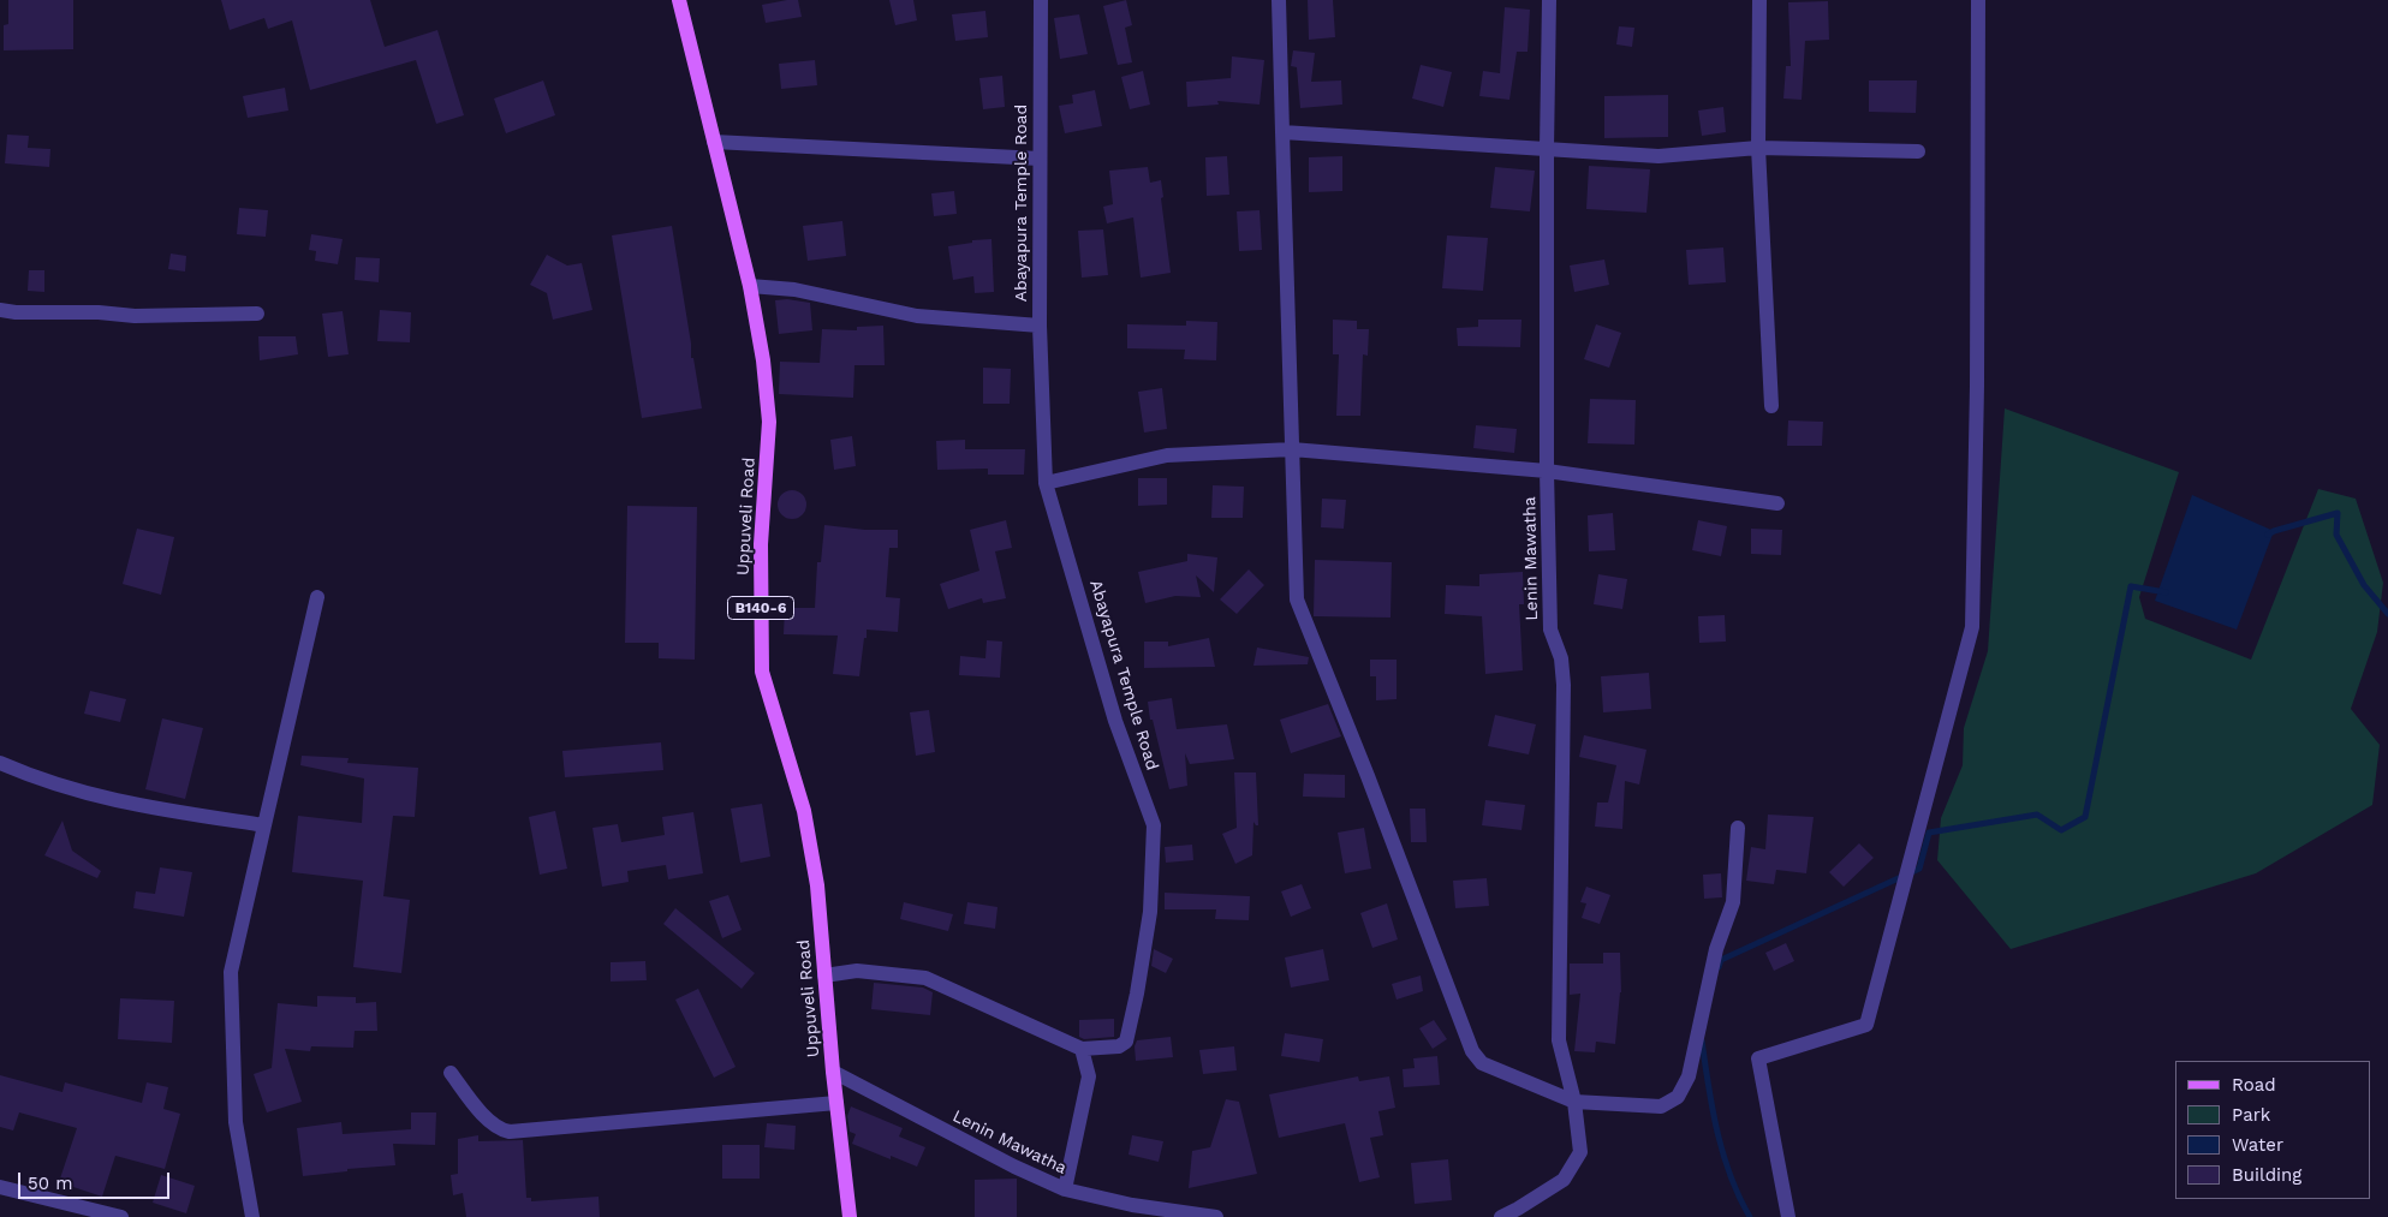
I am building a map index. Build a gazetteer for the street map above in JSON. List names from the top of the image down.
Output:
{
  "streets": {
    "main road": ["Uppuveli Road", "B140-6"],
    "street": ["Abayapura Temple Road", "Lenin Mawatha"]
  },
  "crossings": [
    ["Abayapura Temple Road", "Uppuveli Road"],
    ["Uppuveli Road", "Lenin Mawatha"]
  ],
  "legend": [
    "Road",
    "Park",
    "Water",
    "Building"
  ],
  "scale_bar": "50 m"
}
